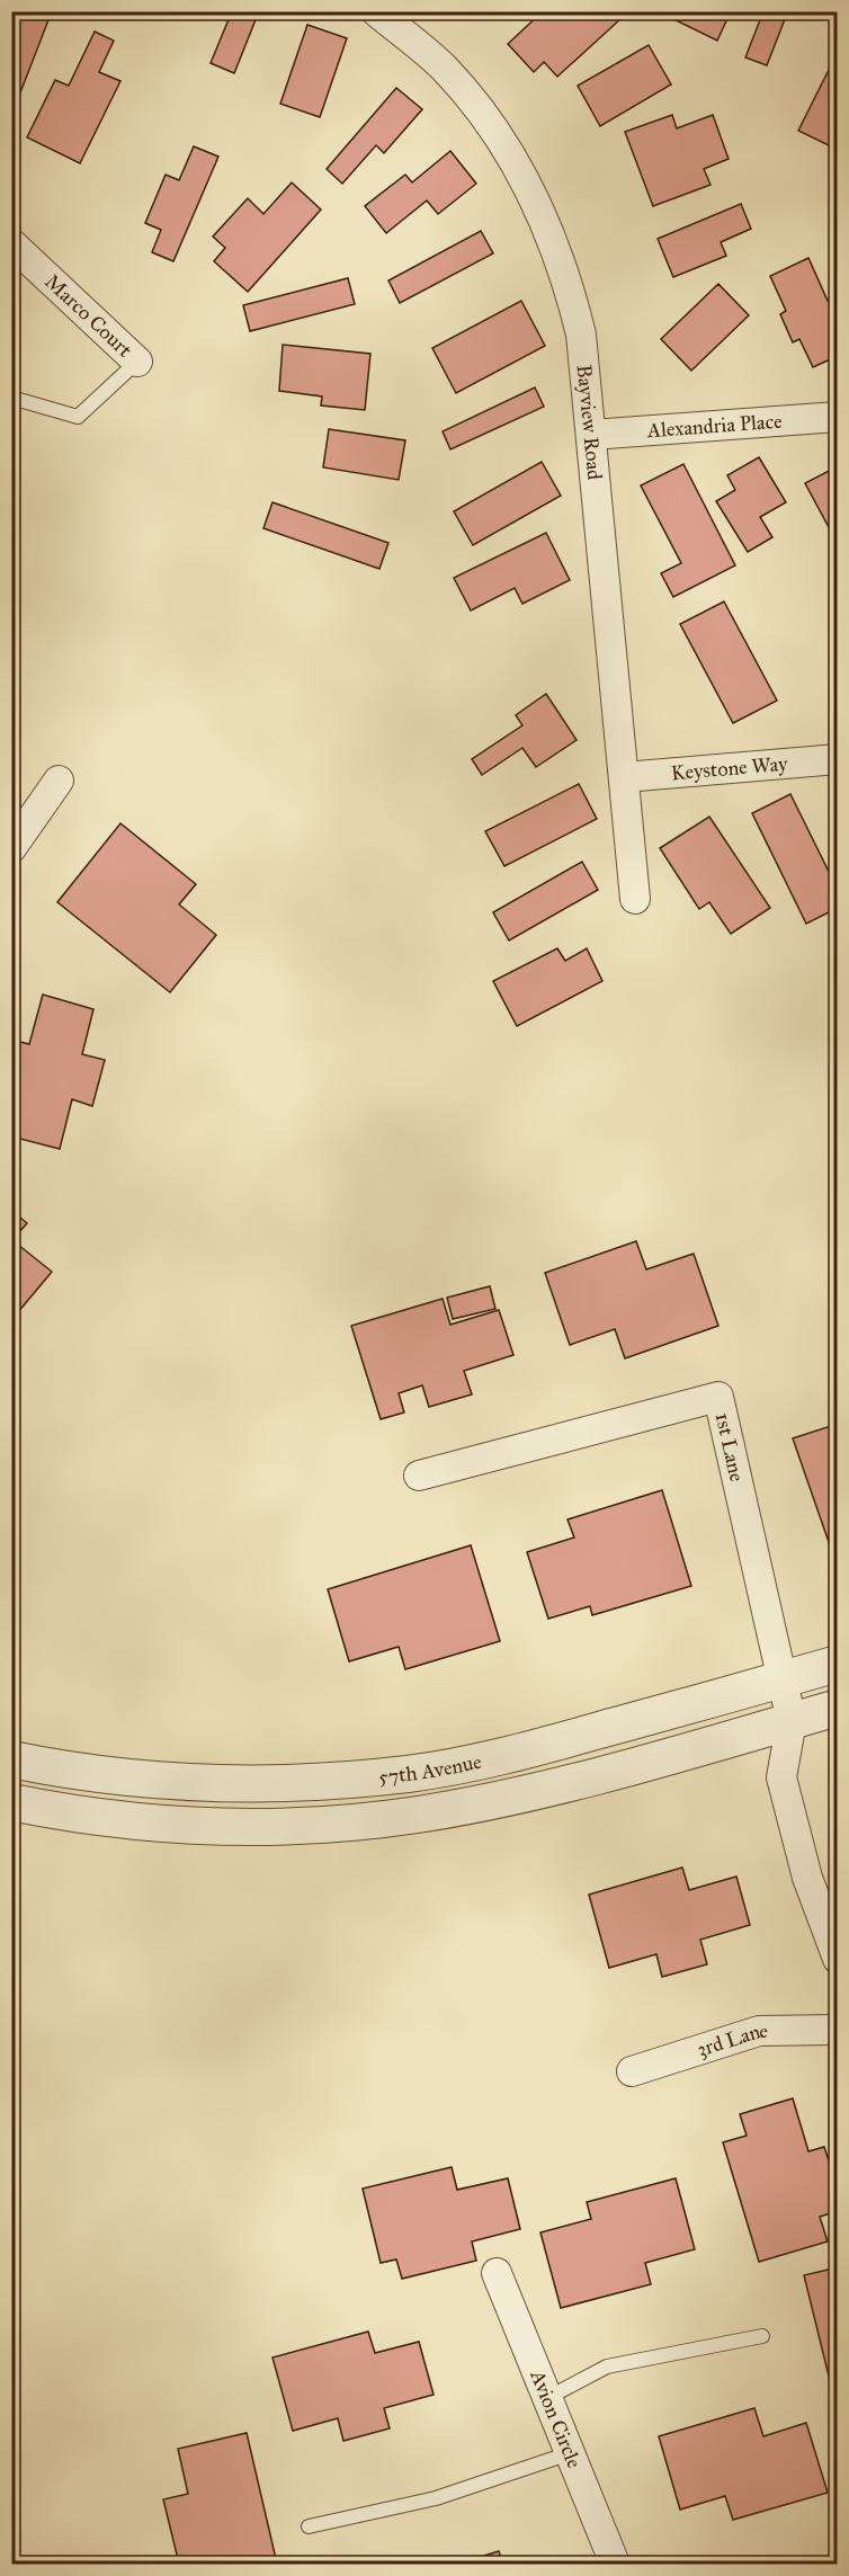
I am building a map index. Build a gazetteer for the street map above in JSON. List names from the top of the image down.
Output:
{
  "streets": {
    "street": [
      "Marco Court",
      "Bayview Road",
      "Alexandria Place",
      "Keystone Way",
      "1st Lane",
      "57th Avenue",
      "3rd Lane",
      "Avion Circle"
    ]
  },
  "crossings": [
    ["Bayview Road", "Alexandria Place"],
    ["Bayview Road", "Keystone Way"],
    ["1st Lane", "57th Avenue"]
  ]
}
